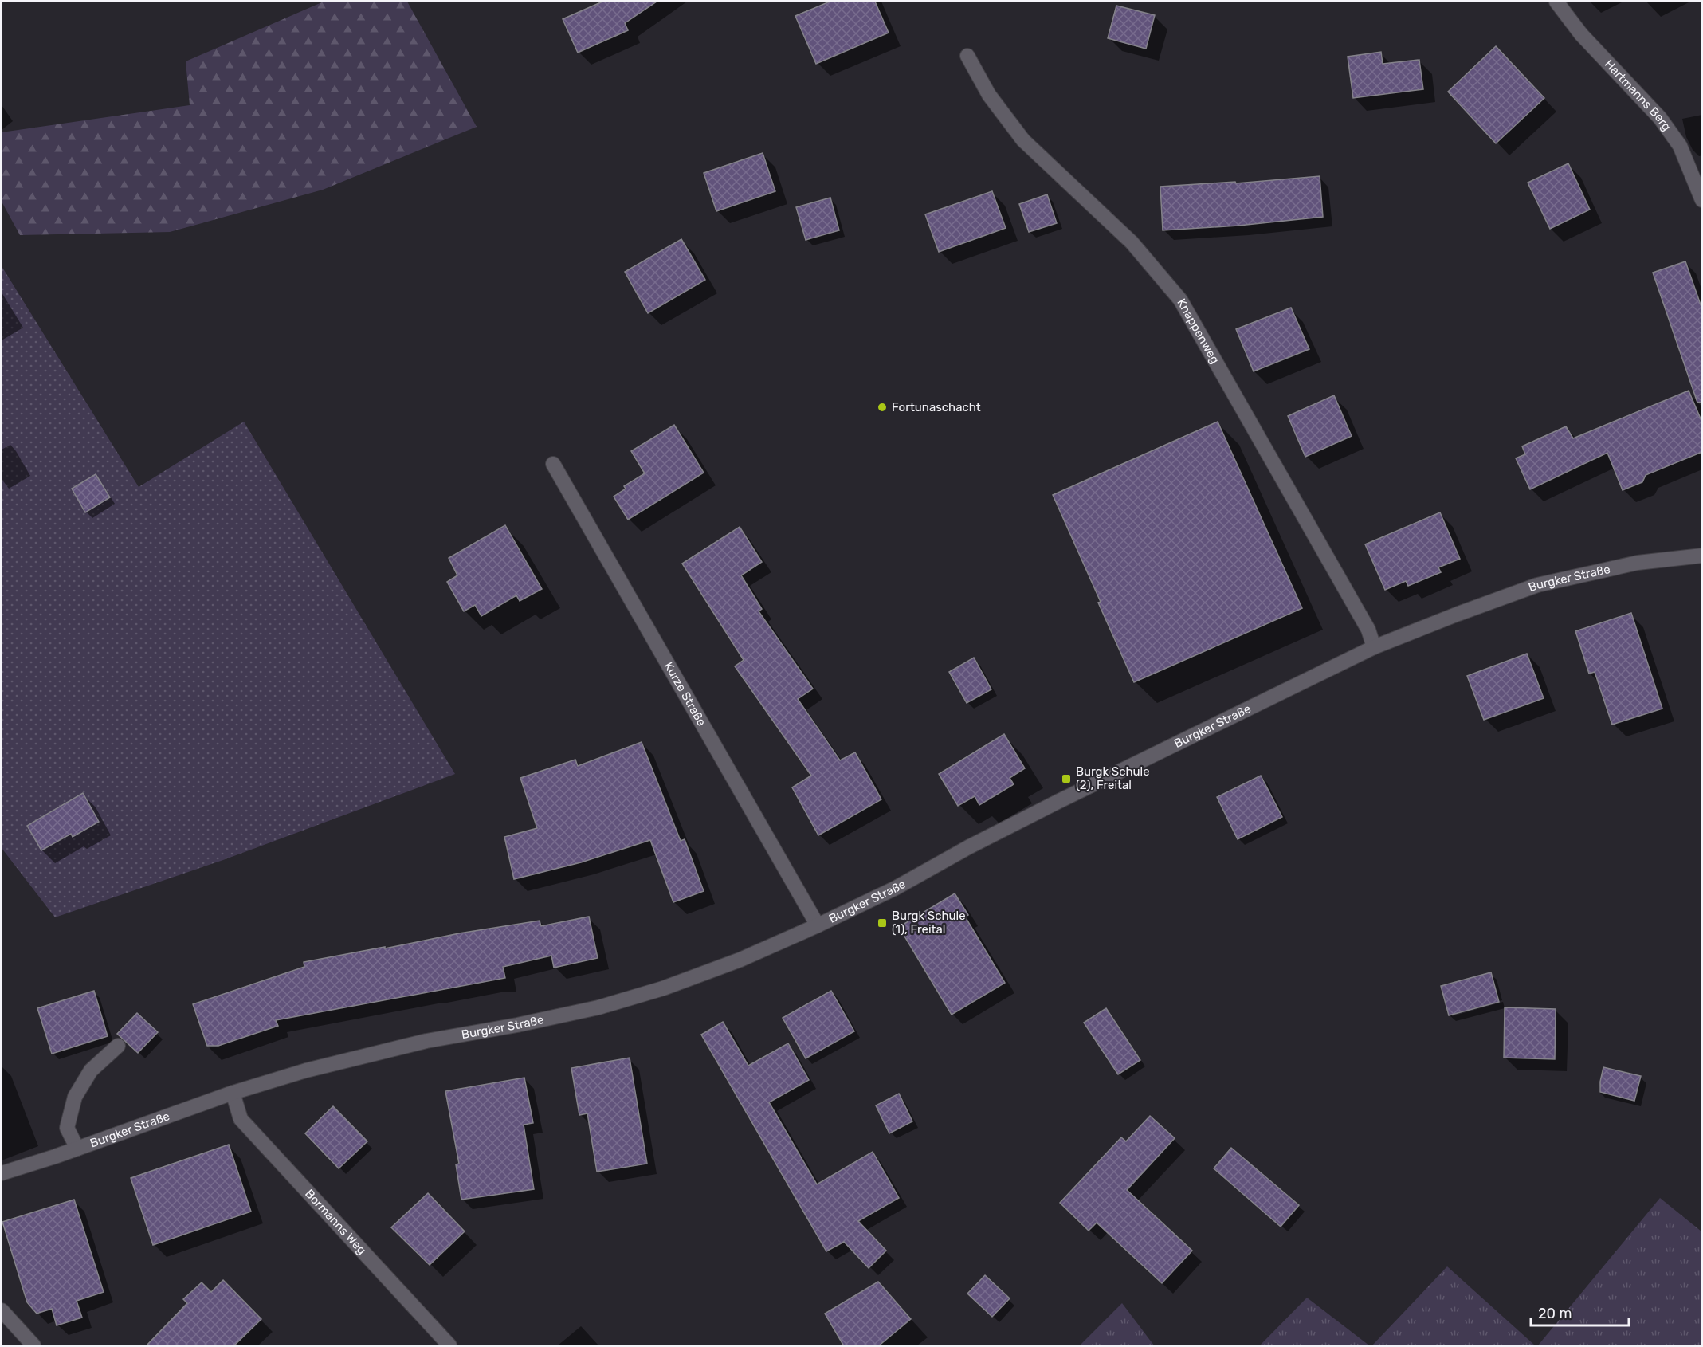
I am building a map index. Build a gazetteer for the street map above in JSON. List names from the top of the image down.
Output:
{
  "streets": {
    "main road": [
      "Hartmanns Berg",
      "Knappenweg",
      "Burgker Straße",
      "Kurze Straße",
      "Bormanns Weg"
    ]
  },
  "crossings": [
    ["Knappenweg", "Burgker Straße"],
    ["Burgker Straße", "Kurze Straße"],
    ["Burgker Straße", "Bormanns Weg"]
  ],
  "places": {
    "other": ["Fortunaschacht"],
    "transit": ["Burgk Schule (2), Freital", "Burgk Schule (1), Freital"]
  },
  "scale_bar": "20 m"
}
